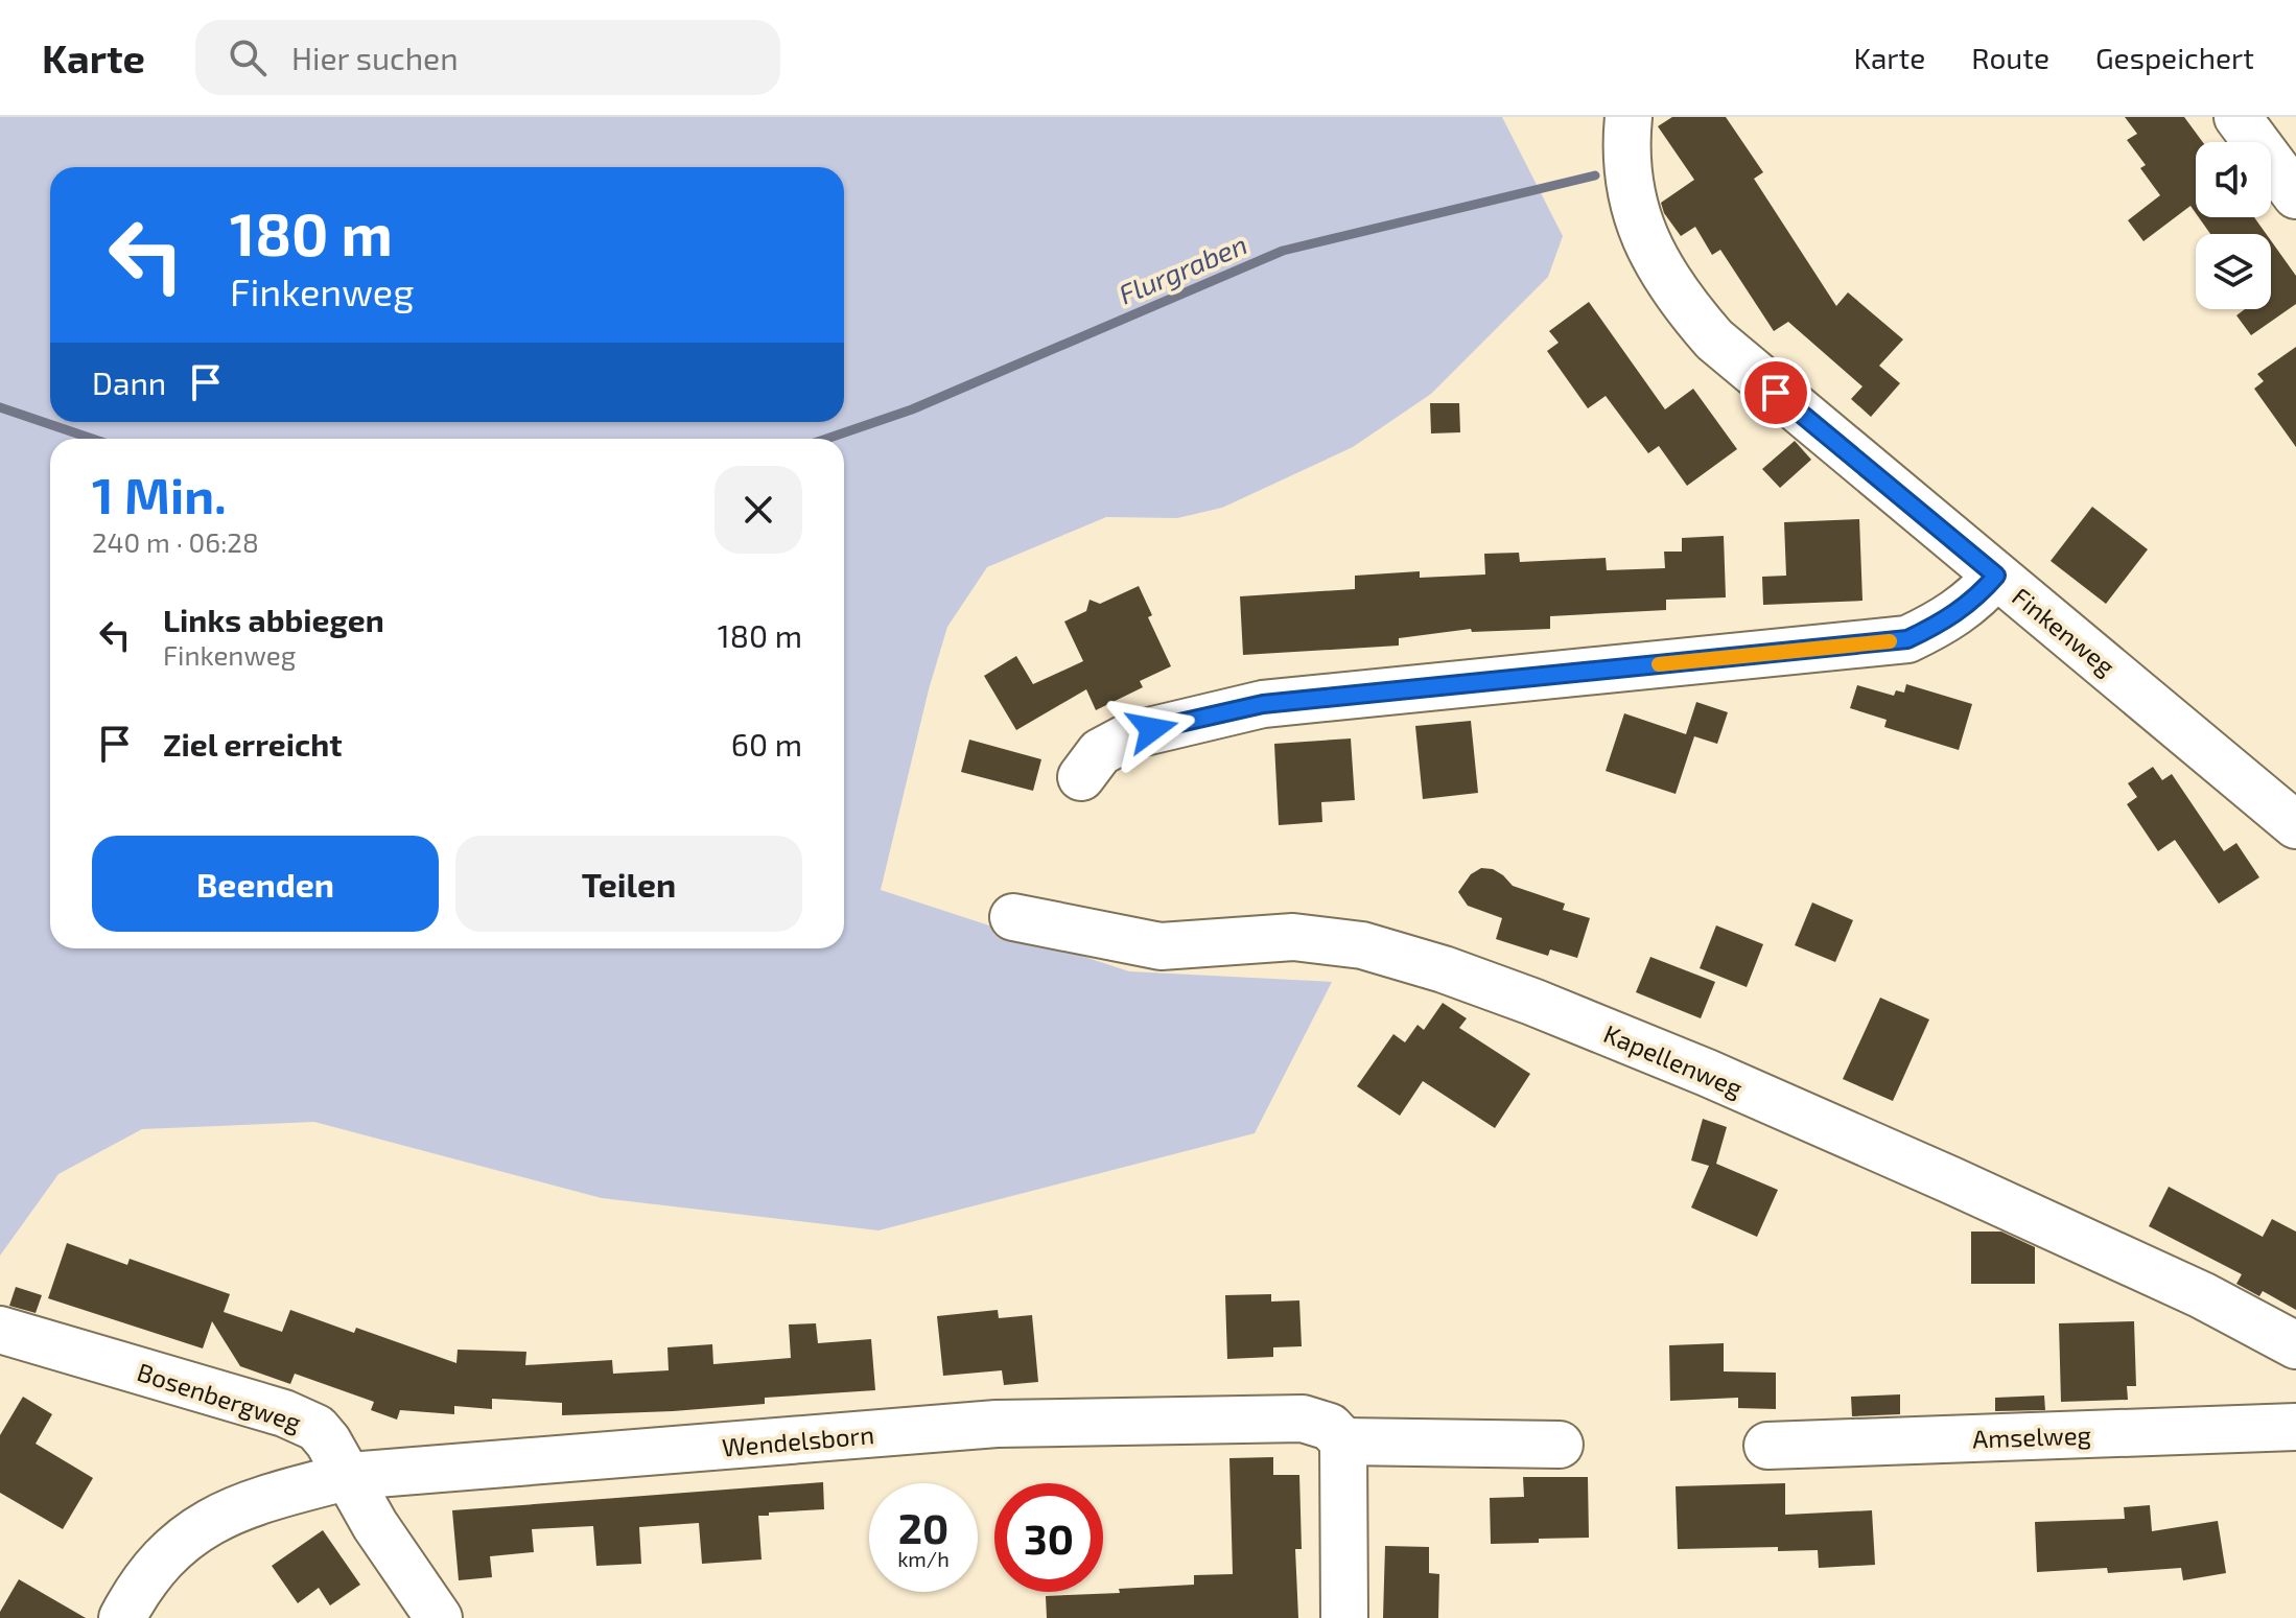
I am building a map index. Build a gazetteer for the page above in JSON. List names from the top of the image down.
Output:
{
  "streets": {
    "street": [
      "Finkenweg",
      "Kapellenweg",
      "Bosenbergweg",
      "Amselweg",
      "Wendelsborn"
    ]
  },
  "crossings": [
    ["Bosenbergweg", "Wendelsborn"]
  ],
  "water": ["Flurgraben"],
  "page": {
    "header": "Karte",
    "search": "Hier suchen",
    "nav": ["Karte", "Route", "Gespeichert"],
    "turn": ["180 m", "Finkenweg"],
    "then": "Dann",
    "heading": ["1 Min.", "240 m · 06:28"],
    "list": [
      {
        "name": "Links abbiegen",
        "note": "Finkenweg",
        "value": "180 m"
      },
      {
        "name": "Ziel erreicht",
        "value": "60 m"
      }
    ],
    "buttons": ["Beenden", "Teilen"],
    "speed": "20 km/h",
    "limit": "30"
  }
}
